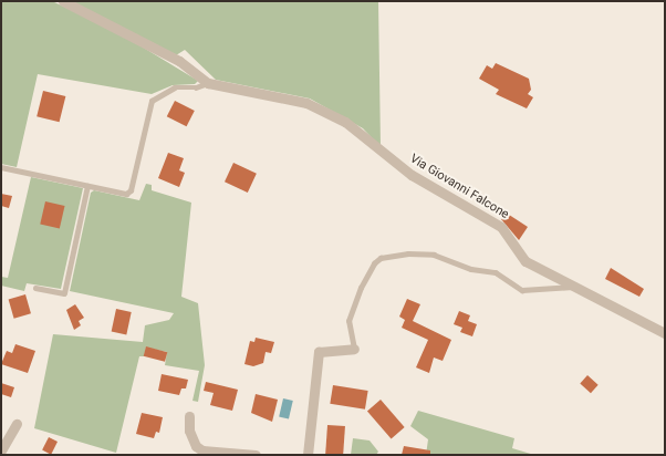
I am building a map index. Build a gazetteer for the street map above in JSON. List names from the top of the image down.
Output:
{
  "streets": {
    "street": ["Via Giovanni Falcone"]
  }
}
